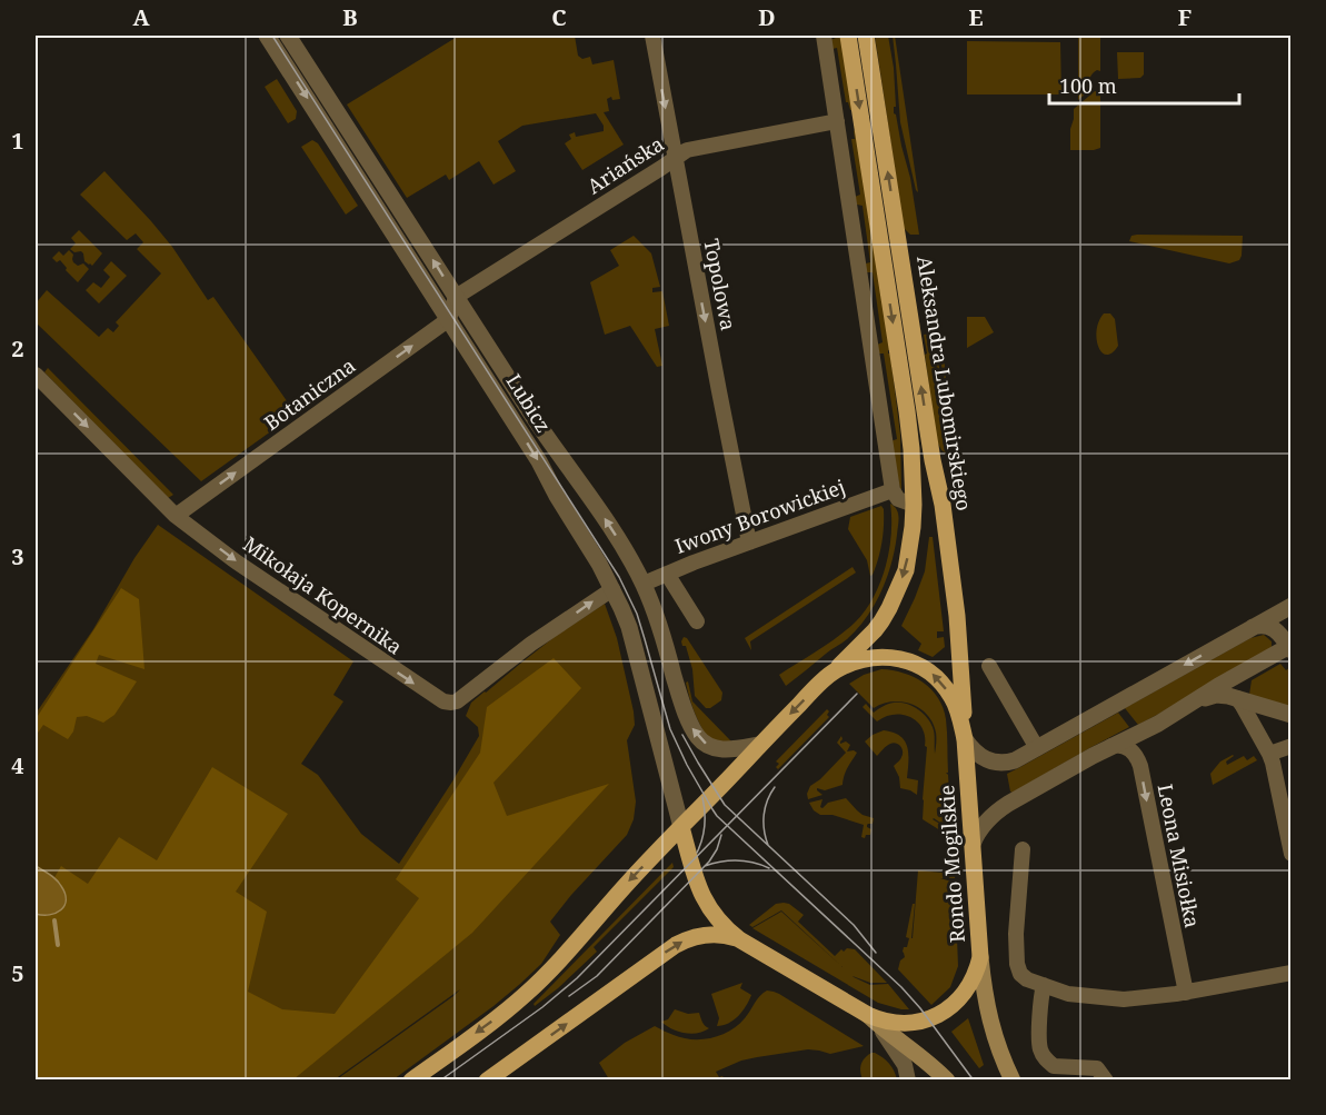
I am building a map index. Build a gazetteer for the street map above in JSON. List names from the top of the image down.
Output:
{
  "streets": {
    "main road": ["Aleksandra Lubomirskiego", "Rondo Mogilskie"],
    "street": [
      "Ariańska",
      "Topolowa",
      "Botaniczna",
      "Lubicz",
      "Iwony Borowickiej",
      "Mikołaja Kopernika",
      "Leona Misiołka"
    ]
  },
  "crossings": [
    ["Ariańska", "Topolowa"],
    ["Ariańska", "Lubicz"],
    ["Topolowa", "Iwony Borowickiej"],
    ["Aleksandra Lubomirskiego", "Rondo Mogilskie"],
    ["Botaniczna", "Lubicz"],
    ["Botaniczna", "Mikołaja Kopernika"],
    ["Lubicz", "Iwony Borowickiej"],
    ["Lubicz", "Mikołaja Kopernika"],
    ["Lubicz", "Rondo Mogilskie"]
  ],
  "one_way": ["Topolowa", "Botaniczna", "Mikołaja Kopernika"],
  "scale_bar": "100 m",
  "grid": {
    "columns": [
      "A",
      "B",
      "C",
      "D",
      "E",
      "F"
    ],
    "rows": [
      "1",
      "2",
      "3",
      "4",
      "5"
    ]
  }
}
